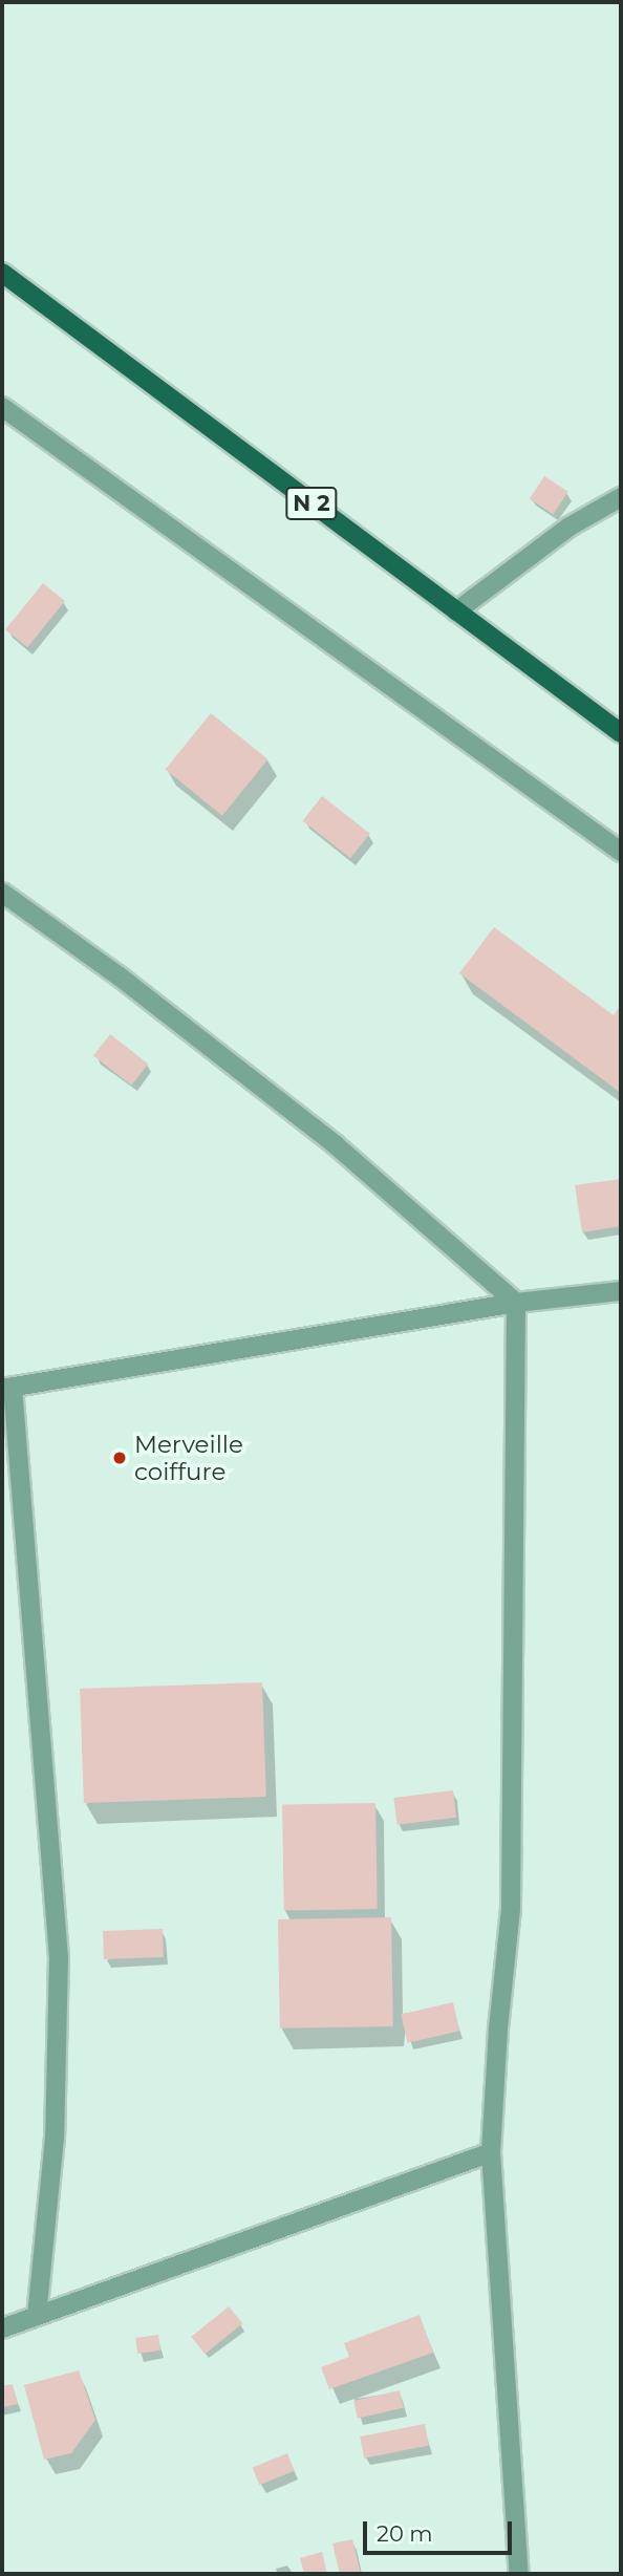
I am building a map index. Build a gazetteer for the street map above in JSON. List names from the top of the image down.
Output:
{
  "streets": {
    "main road": ["N 2"]
  },
  "places": ["Merveille coiffure"],
  "scale_bar": "20 m"
}
